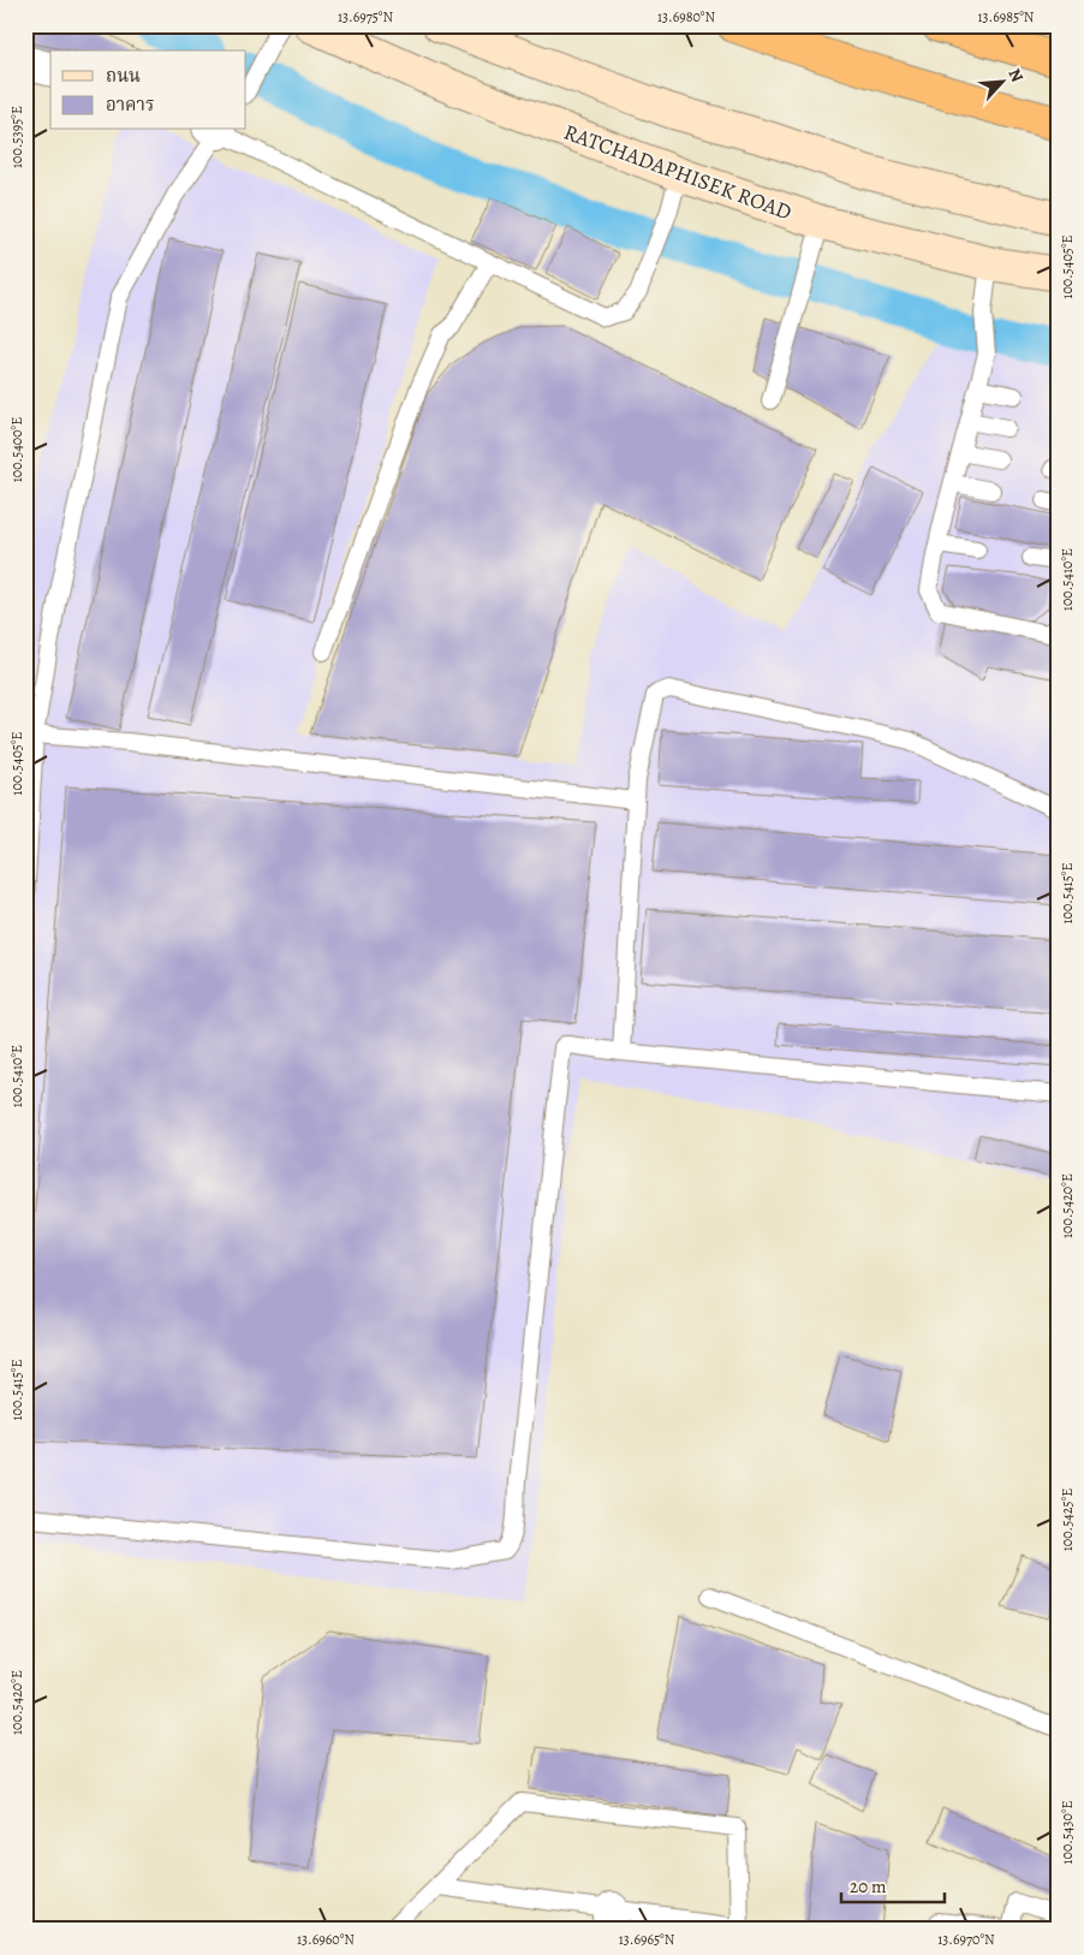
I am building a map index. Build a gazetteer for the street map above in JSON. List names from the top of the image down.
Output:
{
  "streets": {
    "main road": ["RATCHADAPHISEK ROAD"]
  },
  "legend": ["ถนน", "อาคาร"],
  "scale_bar": "20 m",
  "north": "top right",
  "coordinates": [
    "13.6975°N",
    "13.6980°N",
    "13.6985°N",
    "100.5395°E",
    "100.5405°E",
    "100.5400°E",
    "100.5410°E",
    "100.5415°E",
    "100.5420°E",
    "100.5425°E",
    "100.5430°E",
    "13.6960°N",
    "13.6965°N",
    "13.6970°N"
  ]
}
